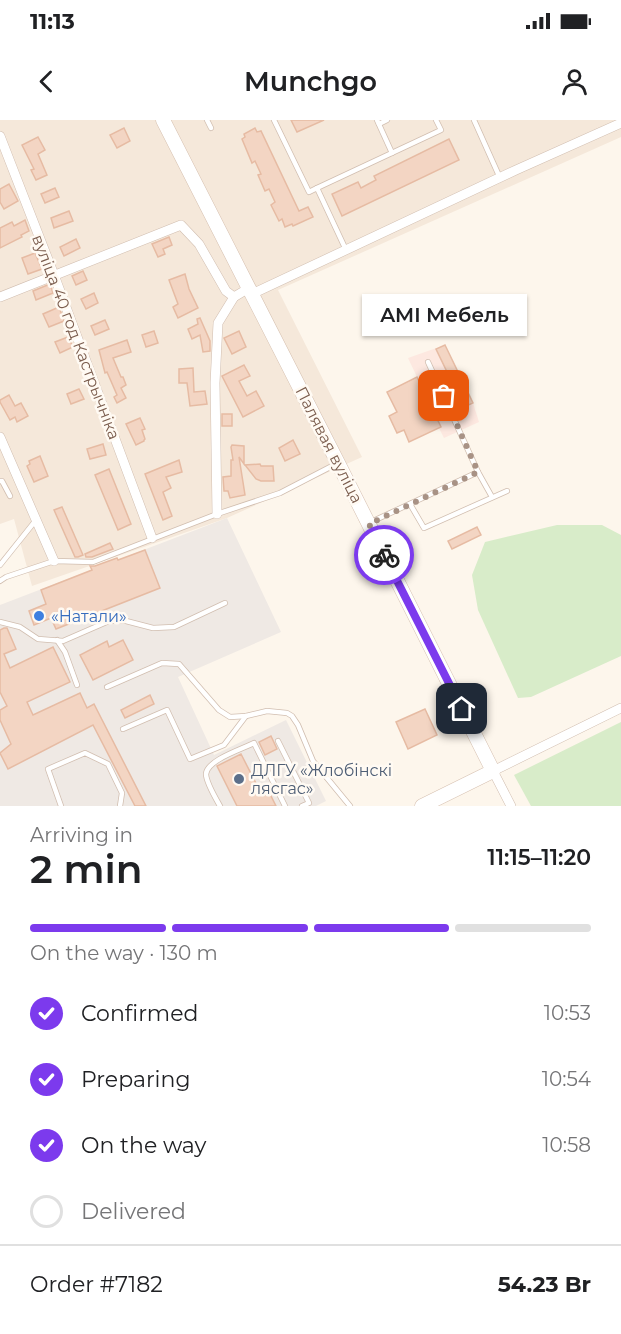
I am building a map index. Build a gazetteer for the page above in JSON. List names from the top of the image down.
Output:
{
  "streets": {
    "street": ["вуліца 40 год Кастрычніка", "Палявая вуліца"]
  },
  "places": ["AMI Мебель", "«Натали»", "ДЛГУ «Жлобінскі лясгас»"],
  "page": {
    "status": "11:13",
    "header": "Munchgo",
    "bubble": "AMI Мебель",
    "heading": ["2 min", "Arriving in", "11:15–11:20"],
    "panel": ["Order #7182", "54.23 Br"],
    "bar": "On the way · 130 m",
    "list": [
      ["Confirmed", "10:53"],
      ["Preparing", "10:54"],
      ["On the way", "10:58"],
      "Delivered"
    ]
  }
}
